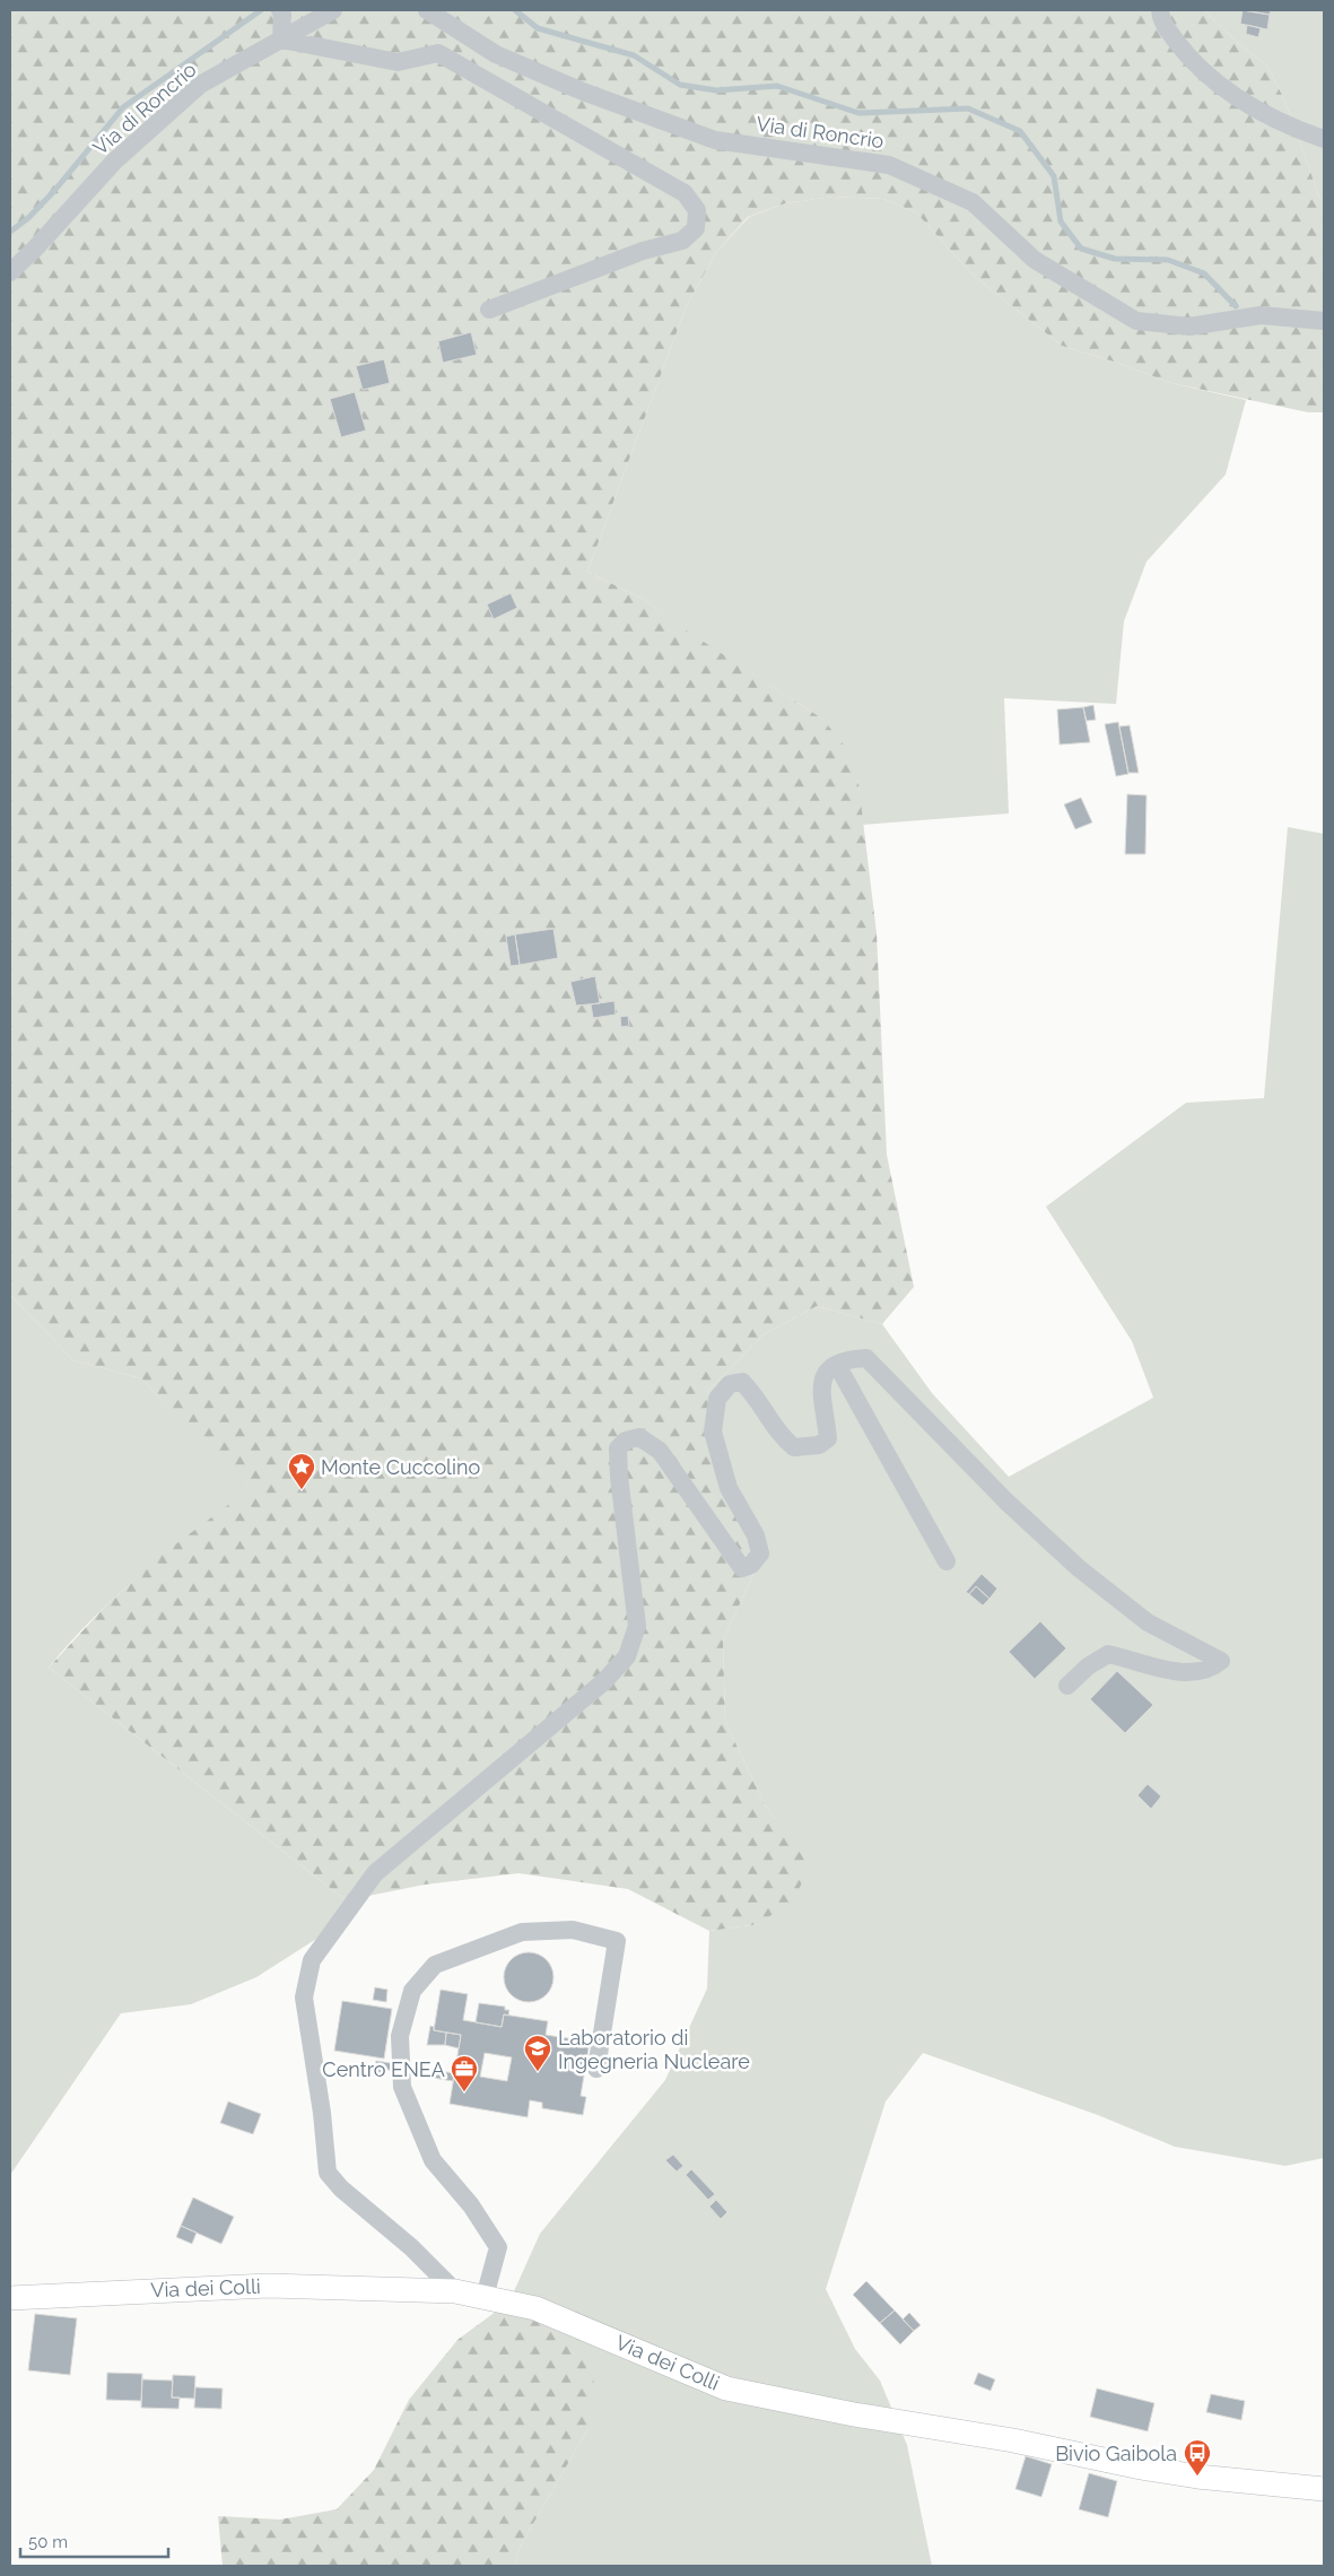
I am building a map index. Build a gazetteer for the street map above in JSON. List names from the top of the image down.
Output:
{
  "streets": {
    "main road": ["Via dei Colli"],
    "street": ["Via di Roncrio"]
  },
  "places": {
    "place": ["Monte Cuccolino"],
    "school or university": ["Laboratorio di Ingegneria Nucleare"],
    "office": ["Centro ENEA"],
    "bus stop": ["Bivio Gaibola"]
  },
  "scale_bar": "50 m"
}
